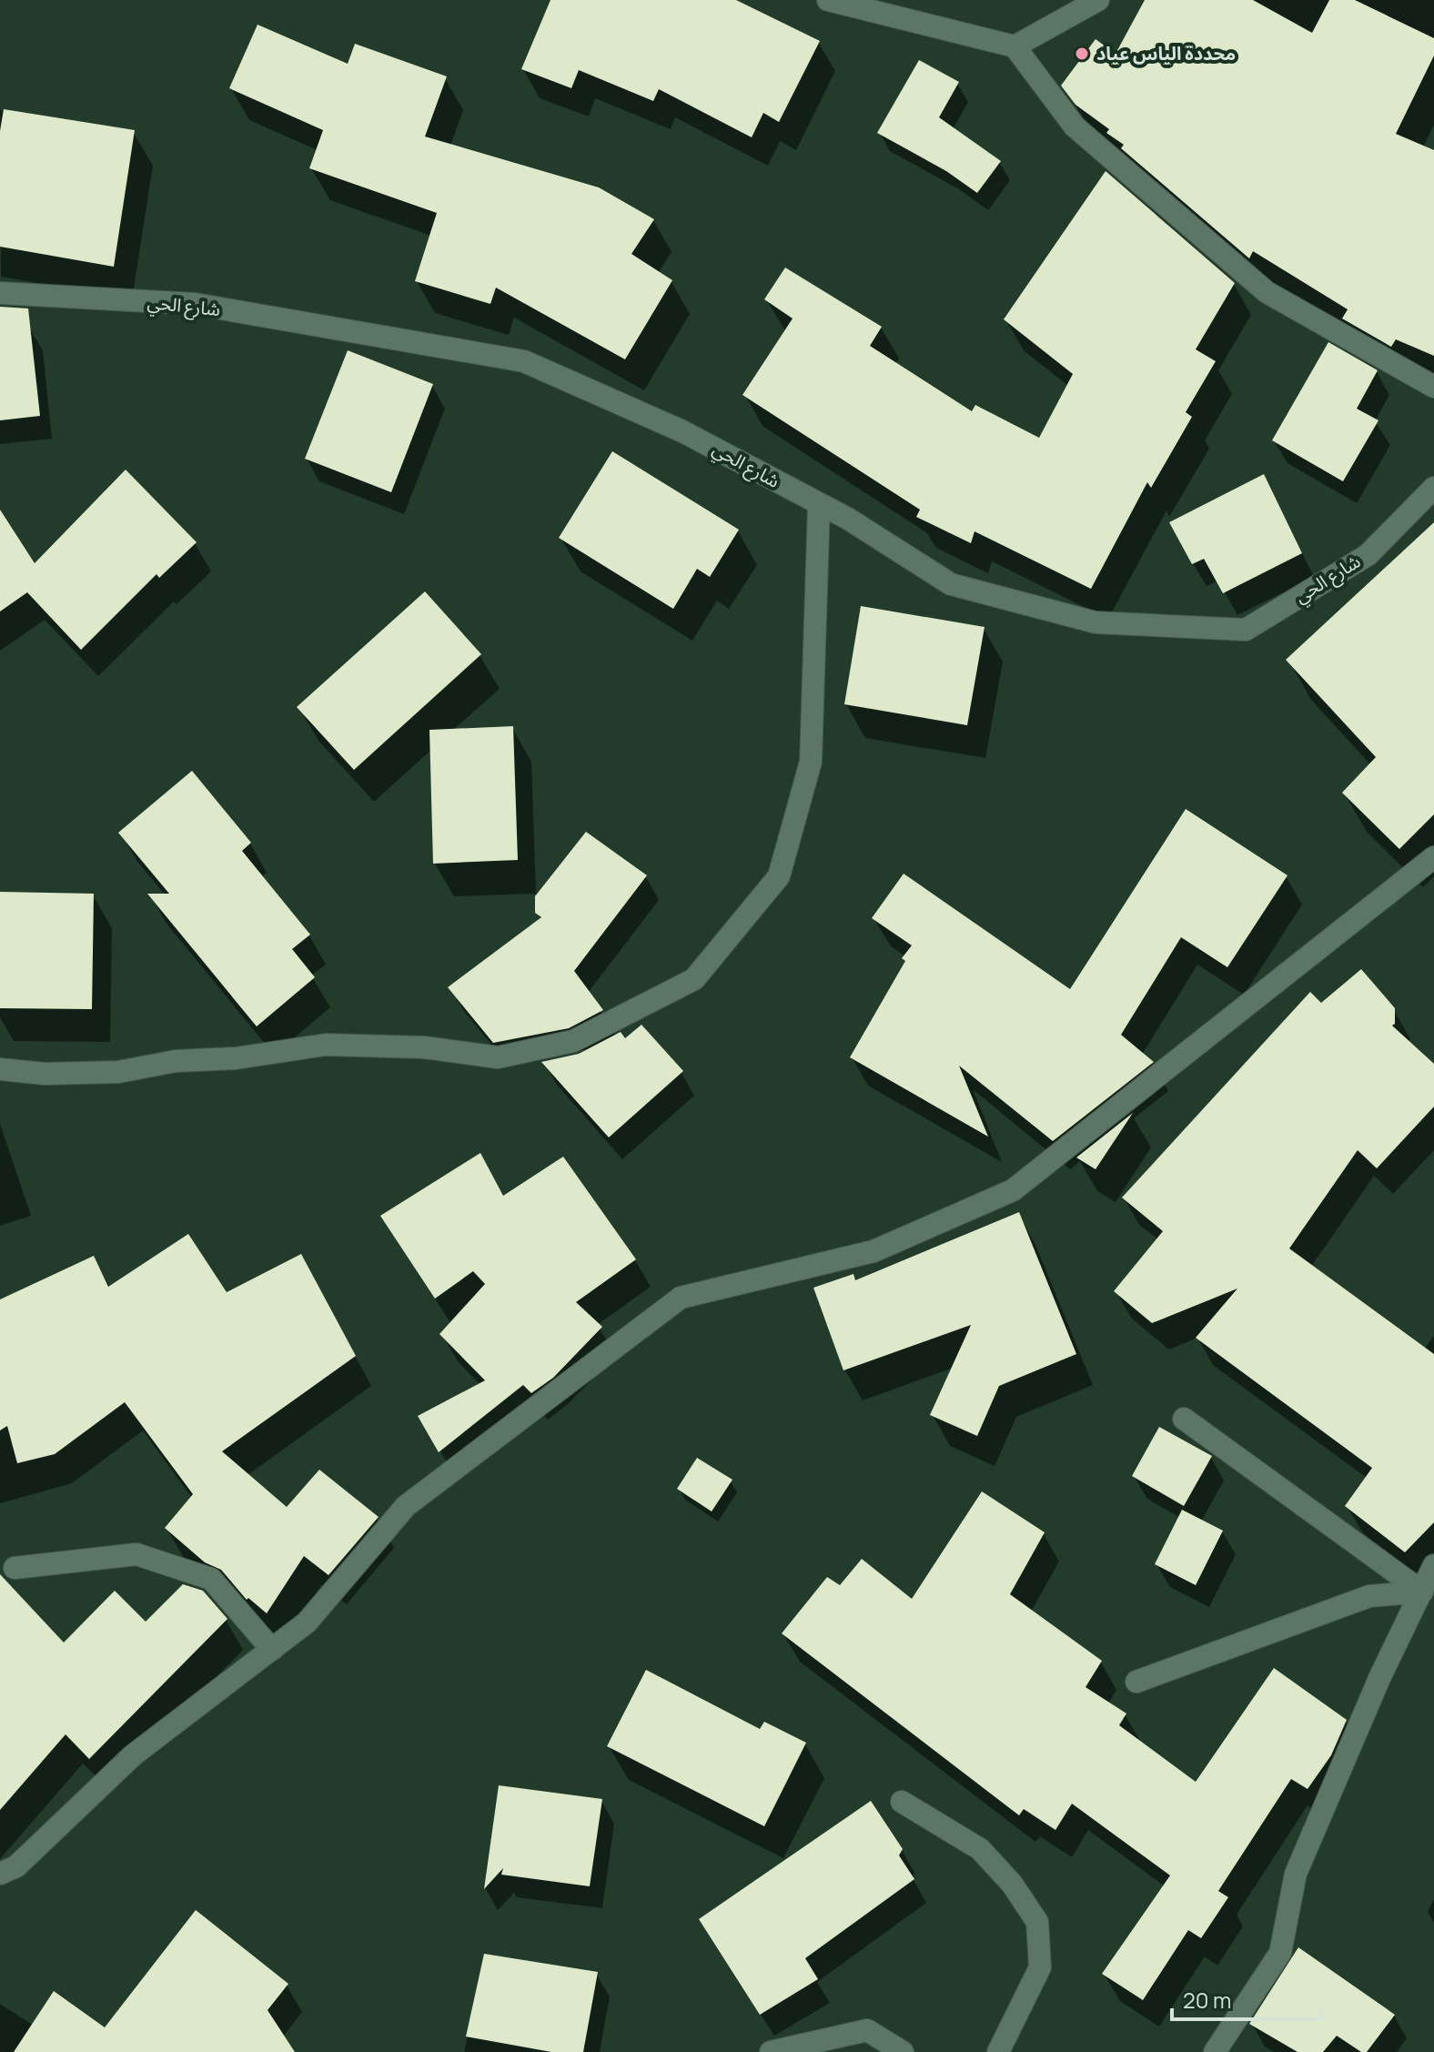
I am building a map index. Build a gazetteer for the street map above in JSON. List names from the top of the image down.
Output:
{
  "streets": {
    "street": ["شارع الحي"]
  },
  "places": ["محددة الياس عياد"],
  "scale_bar": "20 m"
}
